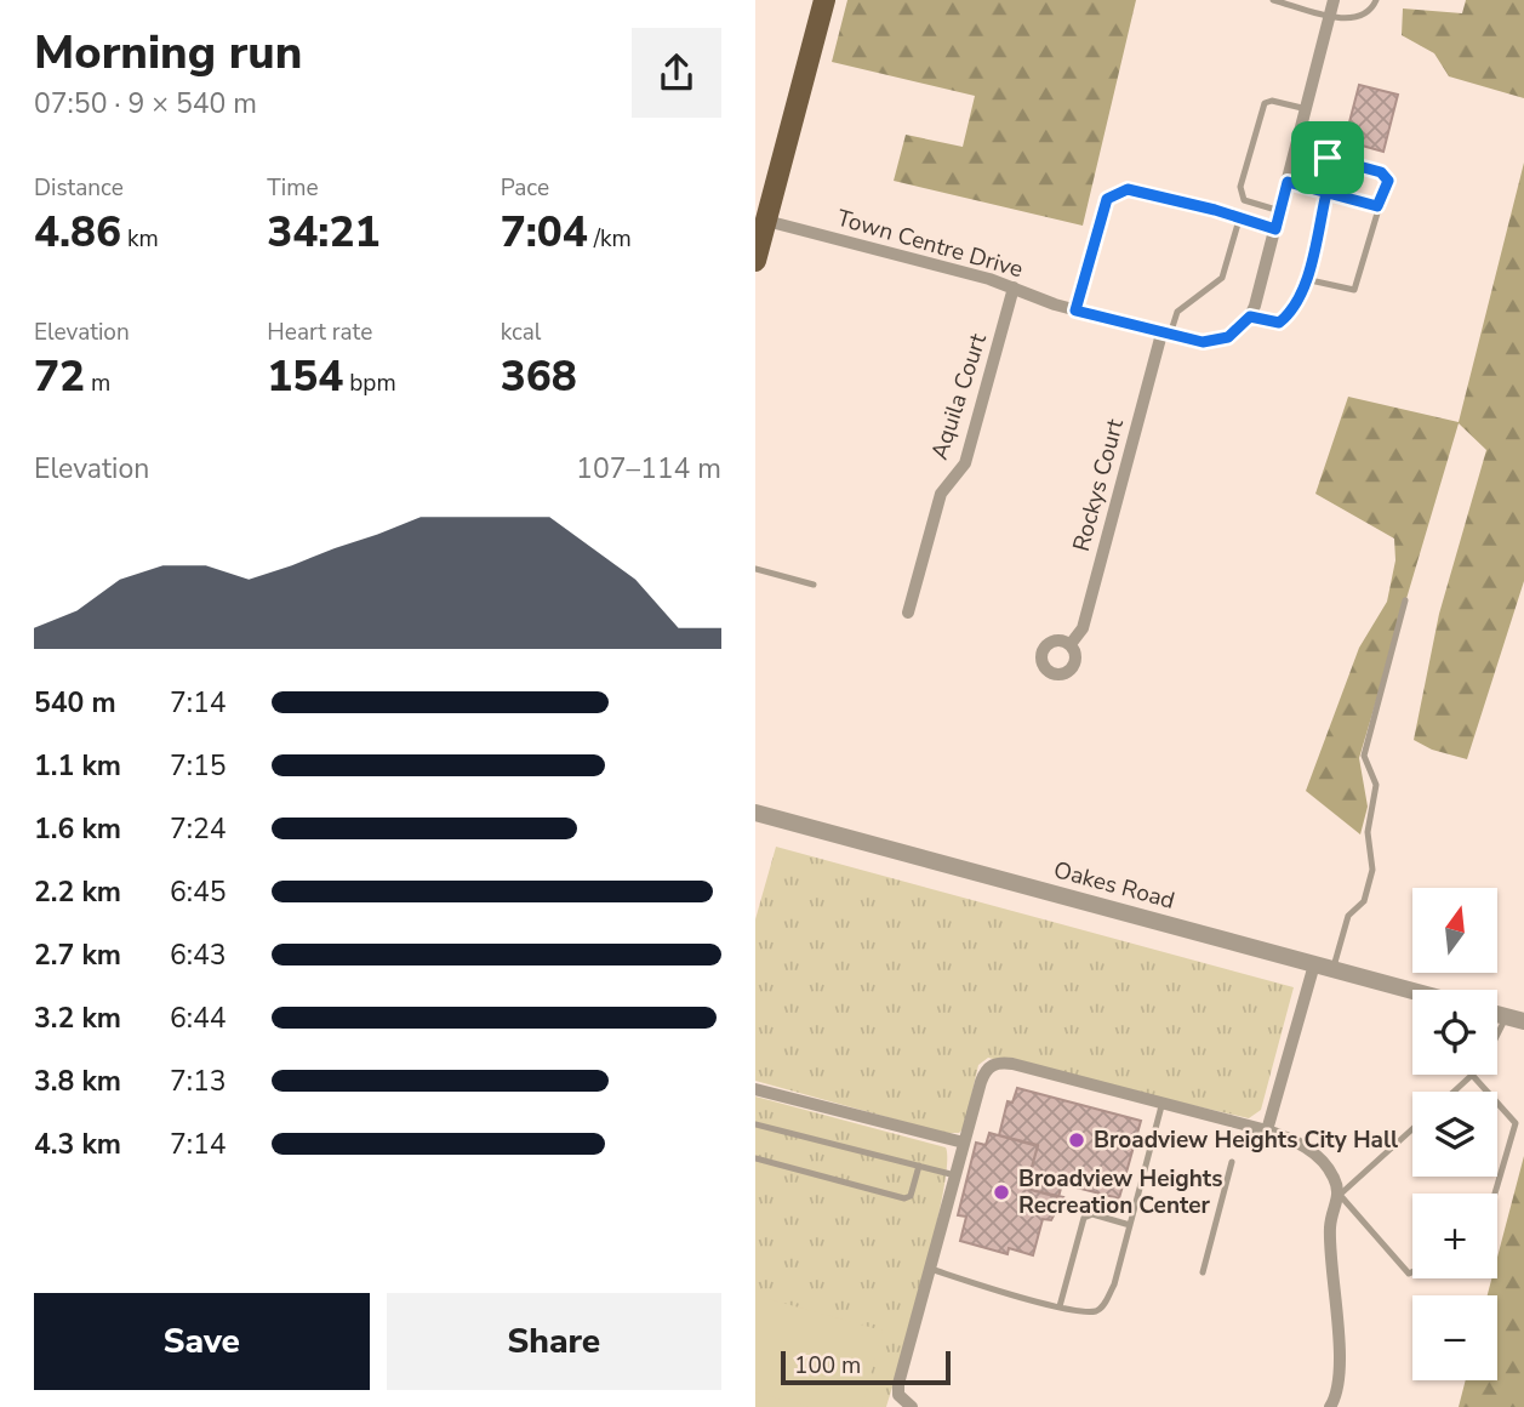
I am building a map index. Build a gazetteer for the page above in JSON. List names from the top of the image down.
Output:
{
  "streets": {
    "street": [
      "Town Centre Drive",
      "Aquila Court",
      "Rockys Court",
      "Oakes Road"
    ]
  },
  "crossings": [
    ["Town Centre Drive", "Aquila Court"],
    ["Town Centre Drive", "Rockys Court"]
  ],
  "places": ["Broadview Heights City Hall", "Broadview Heights Recreation Center"],
  "scale_bar": "100 m",
  "north": "top",
  "page": {
    "heading": ["Morning run", "07:50 · 9 × 540 m"],
    "stats": [
      ["Distance", "4.86 km"],
      ["Time", "34:21"],
      ["Pace", "7:04 /km"],
      ["Elevation", "72 m"],
      ["Heart rate", "154 bpm"],
      ["kcal", "368"]
    ],
    "chart": ["Elevation", "107–114 m"],
    "list": [
      {
        "name": "540 m",
        "note": "7:14"
      },
      {
        "name": "1.1 km",
        "note": "7:15"
      },
      {
        "name": "1.6 km",
        "note": "7:24"
      },
      {
        "name": "2.2 km",
        "note": "6:45"
      },
      {
        "name": "2.7 km",
        "note": "6:43"
      },
      {
        "name": "3.2 km",
        "note": "6:44"
      },
      {
        "name": "3.8 km",
        "note": "7:13"
      },
      {
        "name": "4.3 km",
        "note": "7:14"
      }
    ],
    "map_buttons": ["+", "−"],
    "buttons": ["Save", "Share"],
    "scale": "100 m"
  }
}
